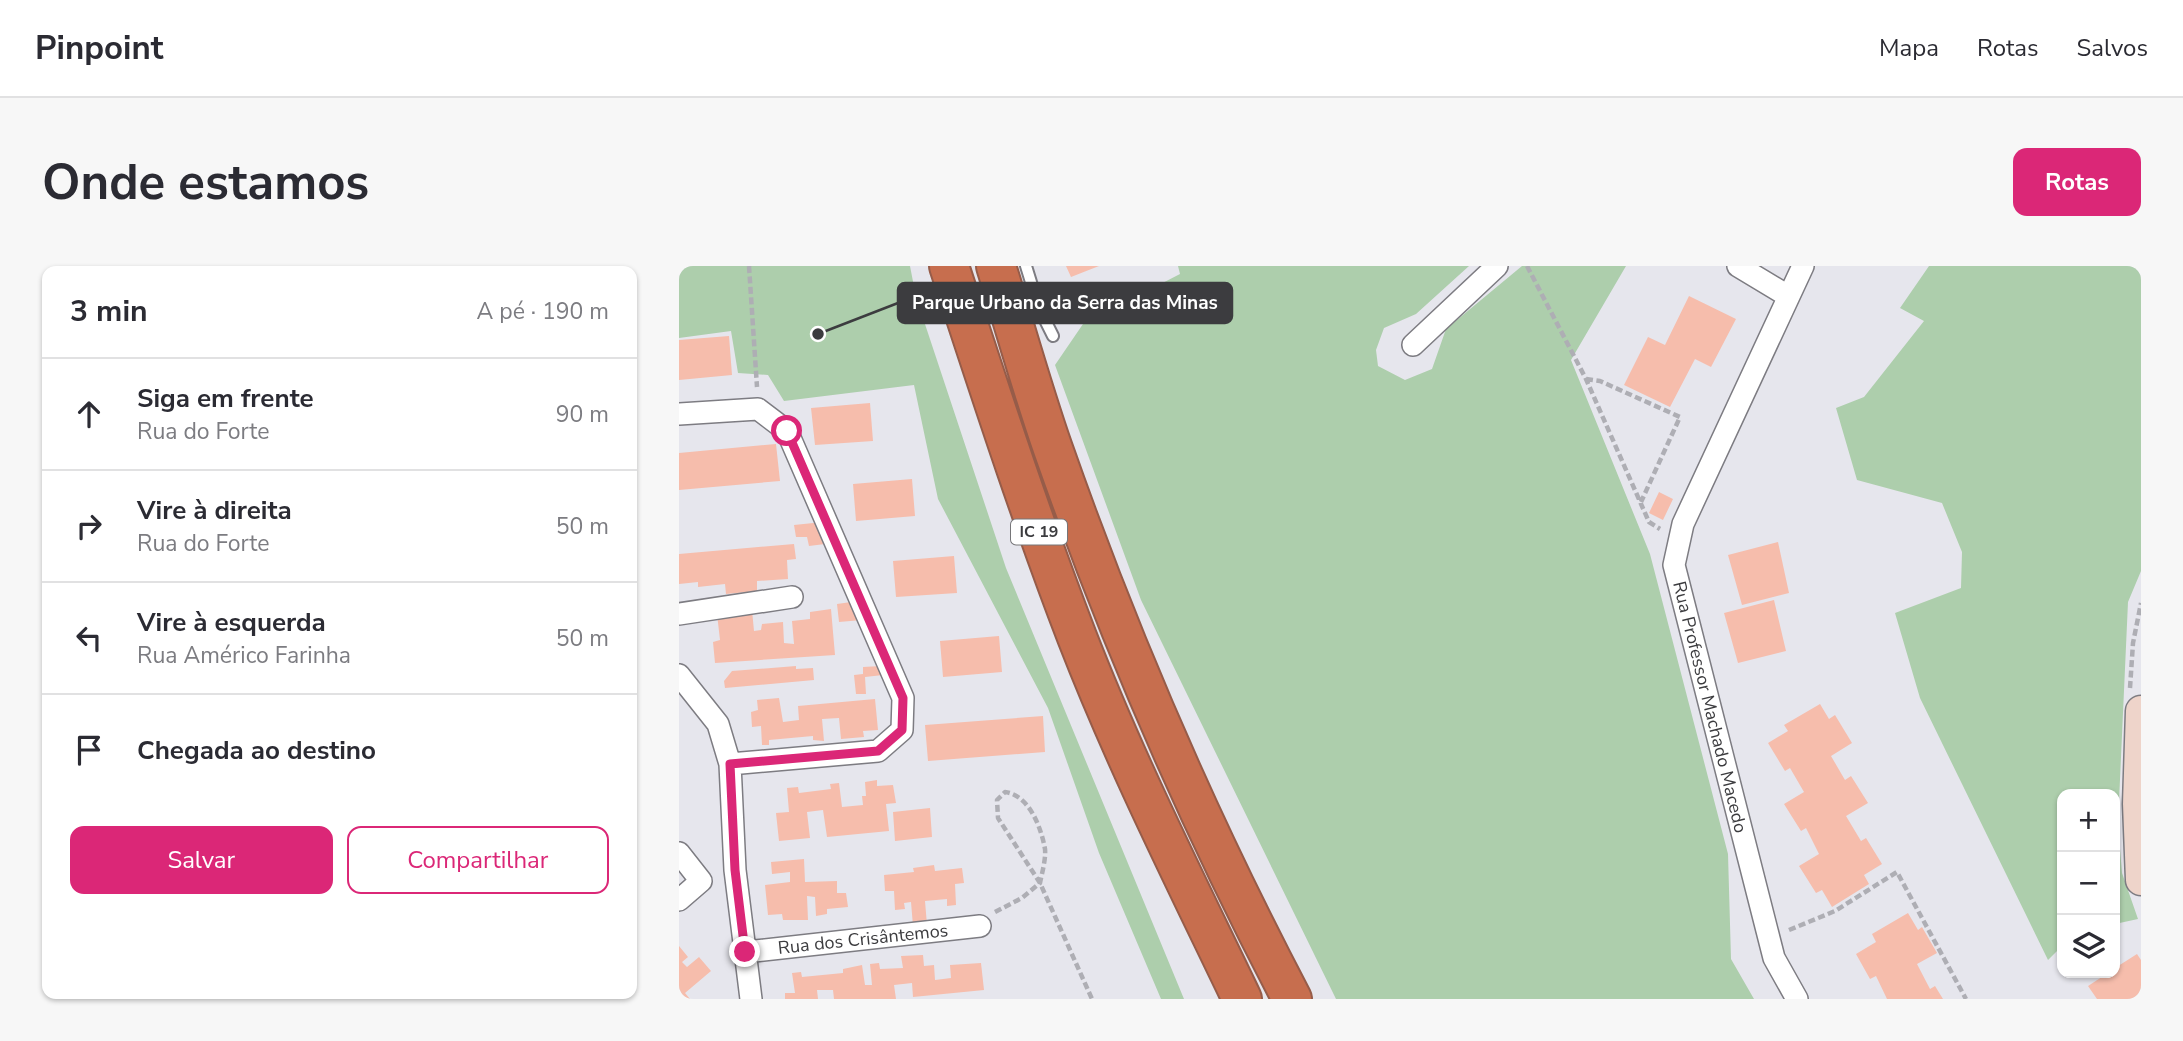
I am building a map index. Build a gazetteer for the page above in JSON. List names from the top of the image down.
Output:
{
  "streets": {
    "highway": ["IC 19"],
    "street": ["Rua Professor Machado Macedo", "Rua dos Crisântemos"]
  },
  "places": ["Parque Urbano da Serra das Minas"],
  "page": {
    "header": "Pinpoint",
    "nav": ["Mapa", "Rotas", "Salvos"],
    "buttons": [
      "Rotas",
      ["Salvar", "Compartilhar"]
    ],
    "title": "Onde estamos",
    "heading": ["3 min", "A pé · 190 m"],
    "list": [
      ["Siga em frente", "Rua do Forte", "90 m"],
      ["Vire à direita", "Rua do Forte", "50 m"],
      ["Vire à esquerda", "Rua Américo Farinha", "50 m"],
      "Chegada ao destino"
    ],
    "map_buttons": ["+", "−"]
  }
}
